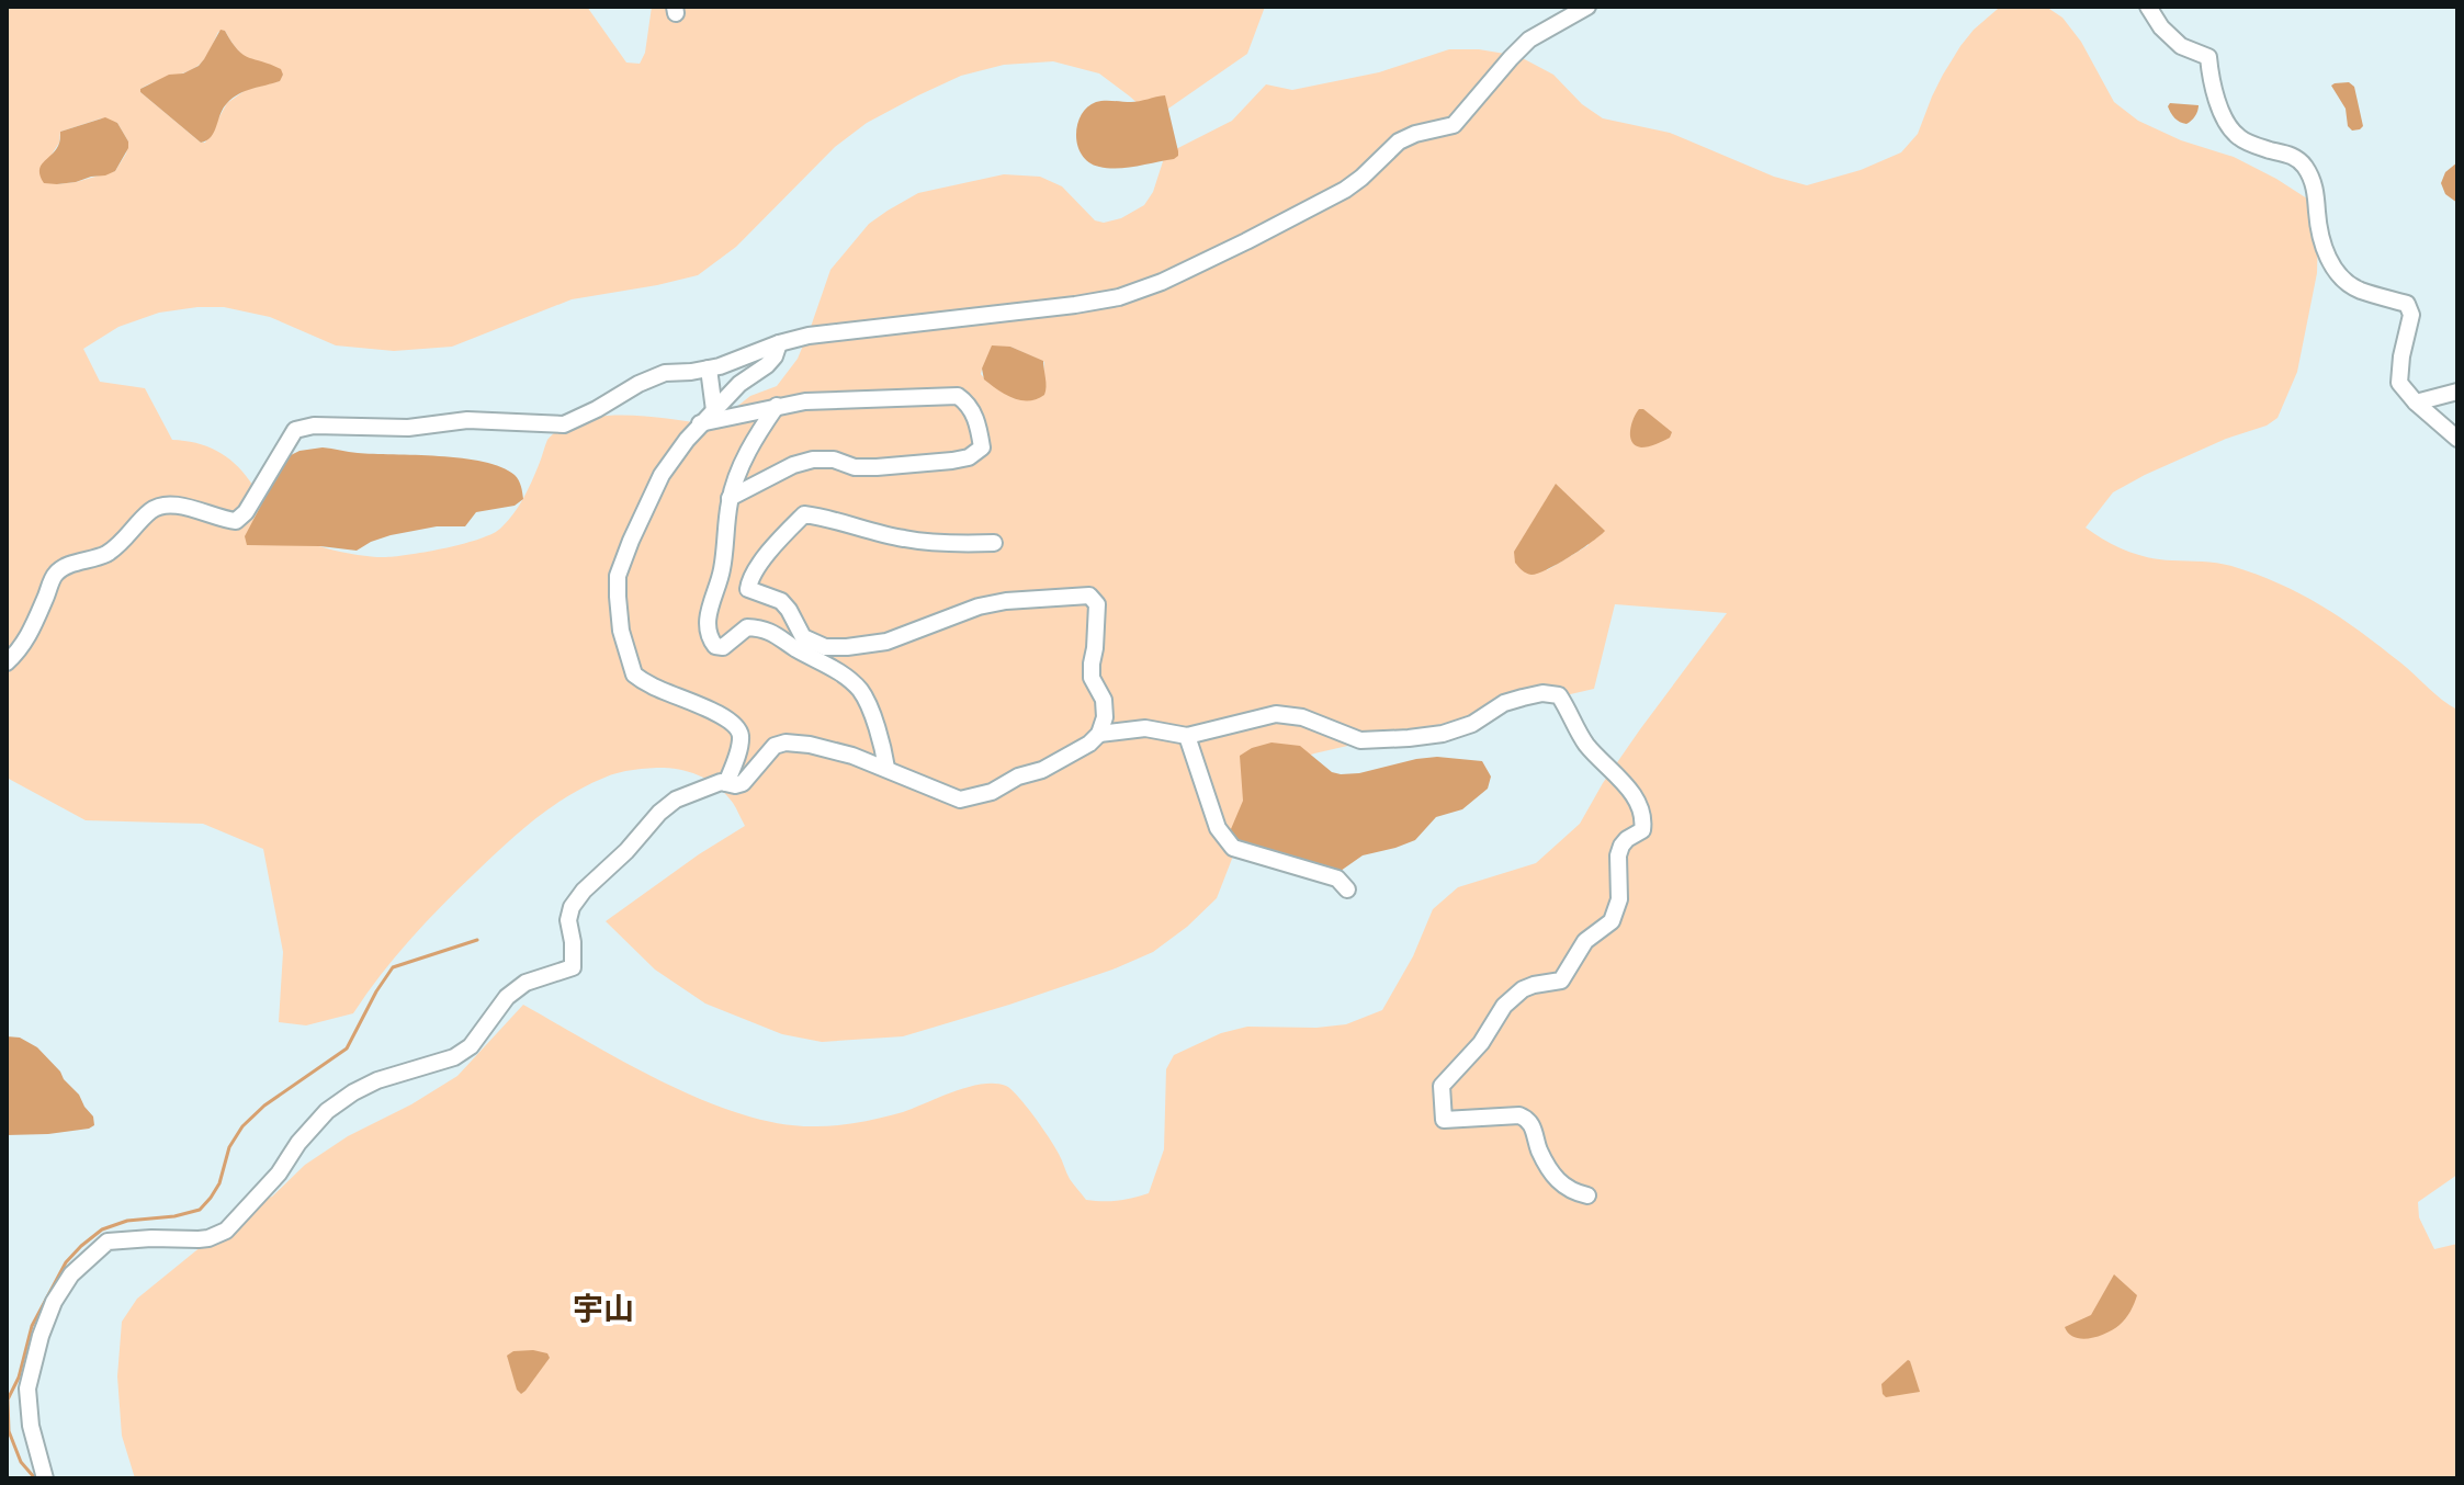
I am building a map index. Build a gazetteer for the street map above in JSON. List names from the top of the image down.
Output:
{
  "districts": ["宇山"]
}
